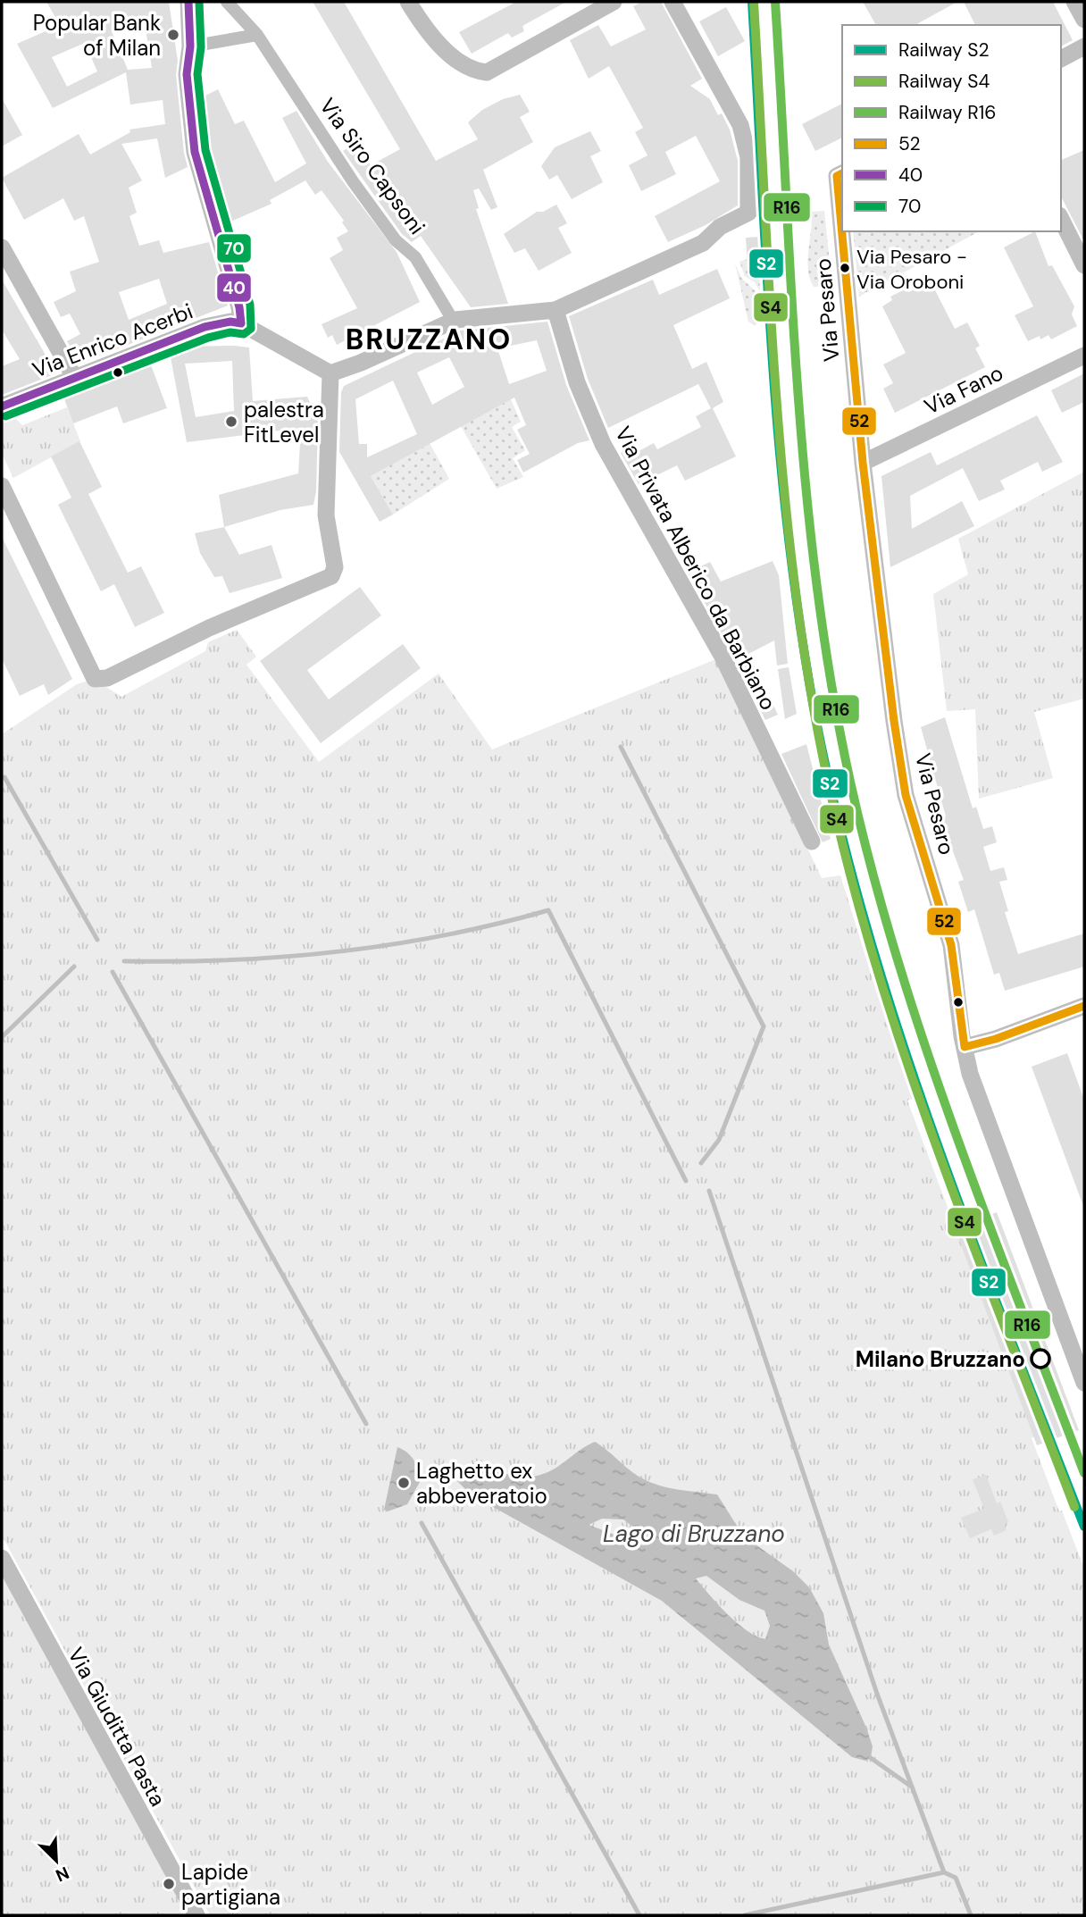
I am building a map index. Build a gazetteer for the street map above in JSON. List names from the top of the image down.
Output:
{
  "streets": {
    "street": [
      "Via Siro Capsoni",
      "Via Pesaro",
      "Via Enrico Acerbi",
      "Via Fano",
      "Via Privata Alberico da Barbiano",
      "Via Giuditta Pasta"
    ]
  },
  "crossings": [
    ["Via Pesaro", "Via Fano"]
  ],
  "districts": ["BRUZZANO"],
  "water": ["Lago di Bruzzano"],
  "places": [
    "Popular Bank of Milan",
    "Via Pesaro - Via Oroboni",
    "palestra FitLevel",
    "Milano Bruzzano",
    "Laghetto ex abbeveratoio",
    "Lapide partigiana"
  ],
  "lines": [
    "rail line S2",
    "rail line R16",
    "transit line 40",
    "transit line 70",
    "rail line S4",
    "transit line 52"
  ],
  "legend": [
    "Railway S2",
    "Railway S4",
    "Railway R16",
    "52",
    "40",
    "70"
  ],
  "north": "bottom right"
}
